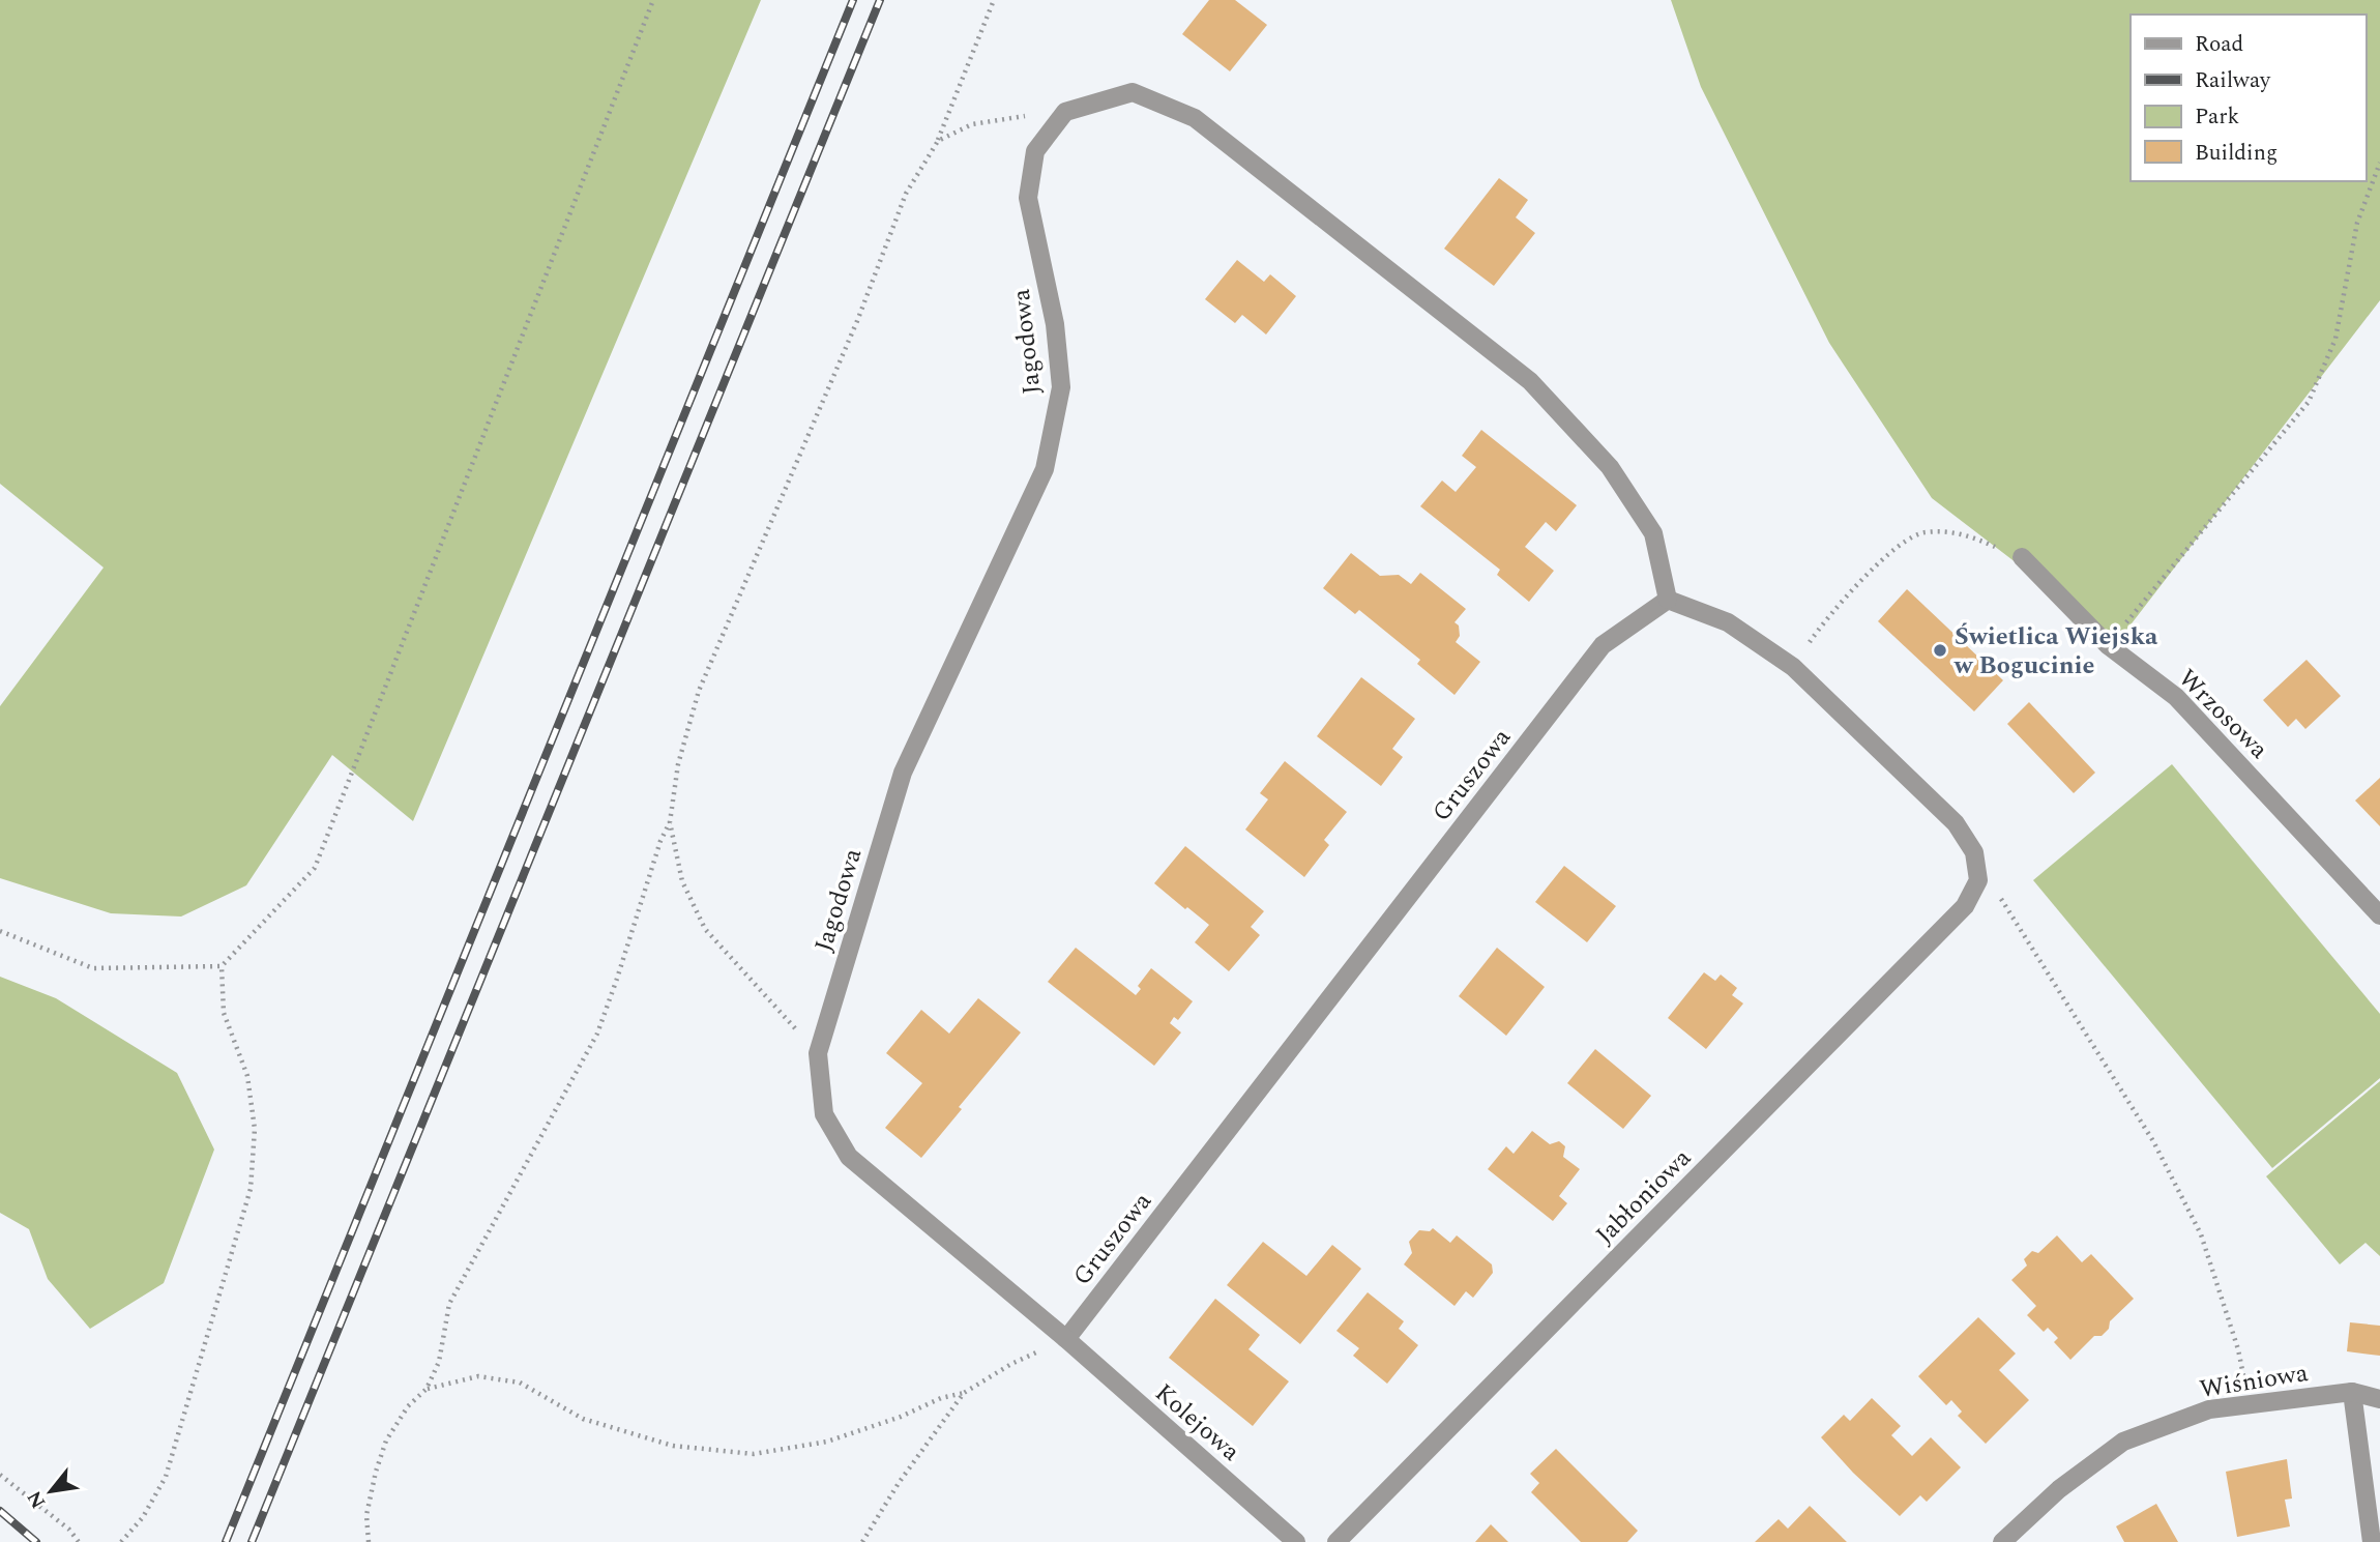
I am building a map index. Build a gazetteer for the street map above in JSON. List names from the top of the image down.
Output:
{
  "streets": {
    "street": [
      "Jagodowa",
      "Wrzosowa",
      "Gruszowa",
      "Jabłoniowa",
      "Wiśniowa",
      "Kolejowa"
    ]
  },
  "crossings": [
    ["Jagodowa", "Gruszowa"],
    ["Jagodowa", "Kolejowa"],
    ["Gruszowa", "Kolejowa"]
  ],
  "places": ["Świetlica Wiejska w Bogucinie"],
  "legend": [
    "Road",
    "Railway",
    "Park",
    "Building"
  ],
  "north": "bottom left"
}
